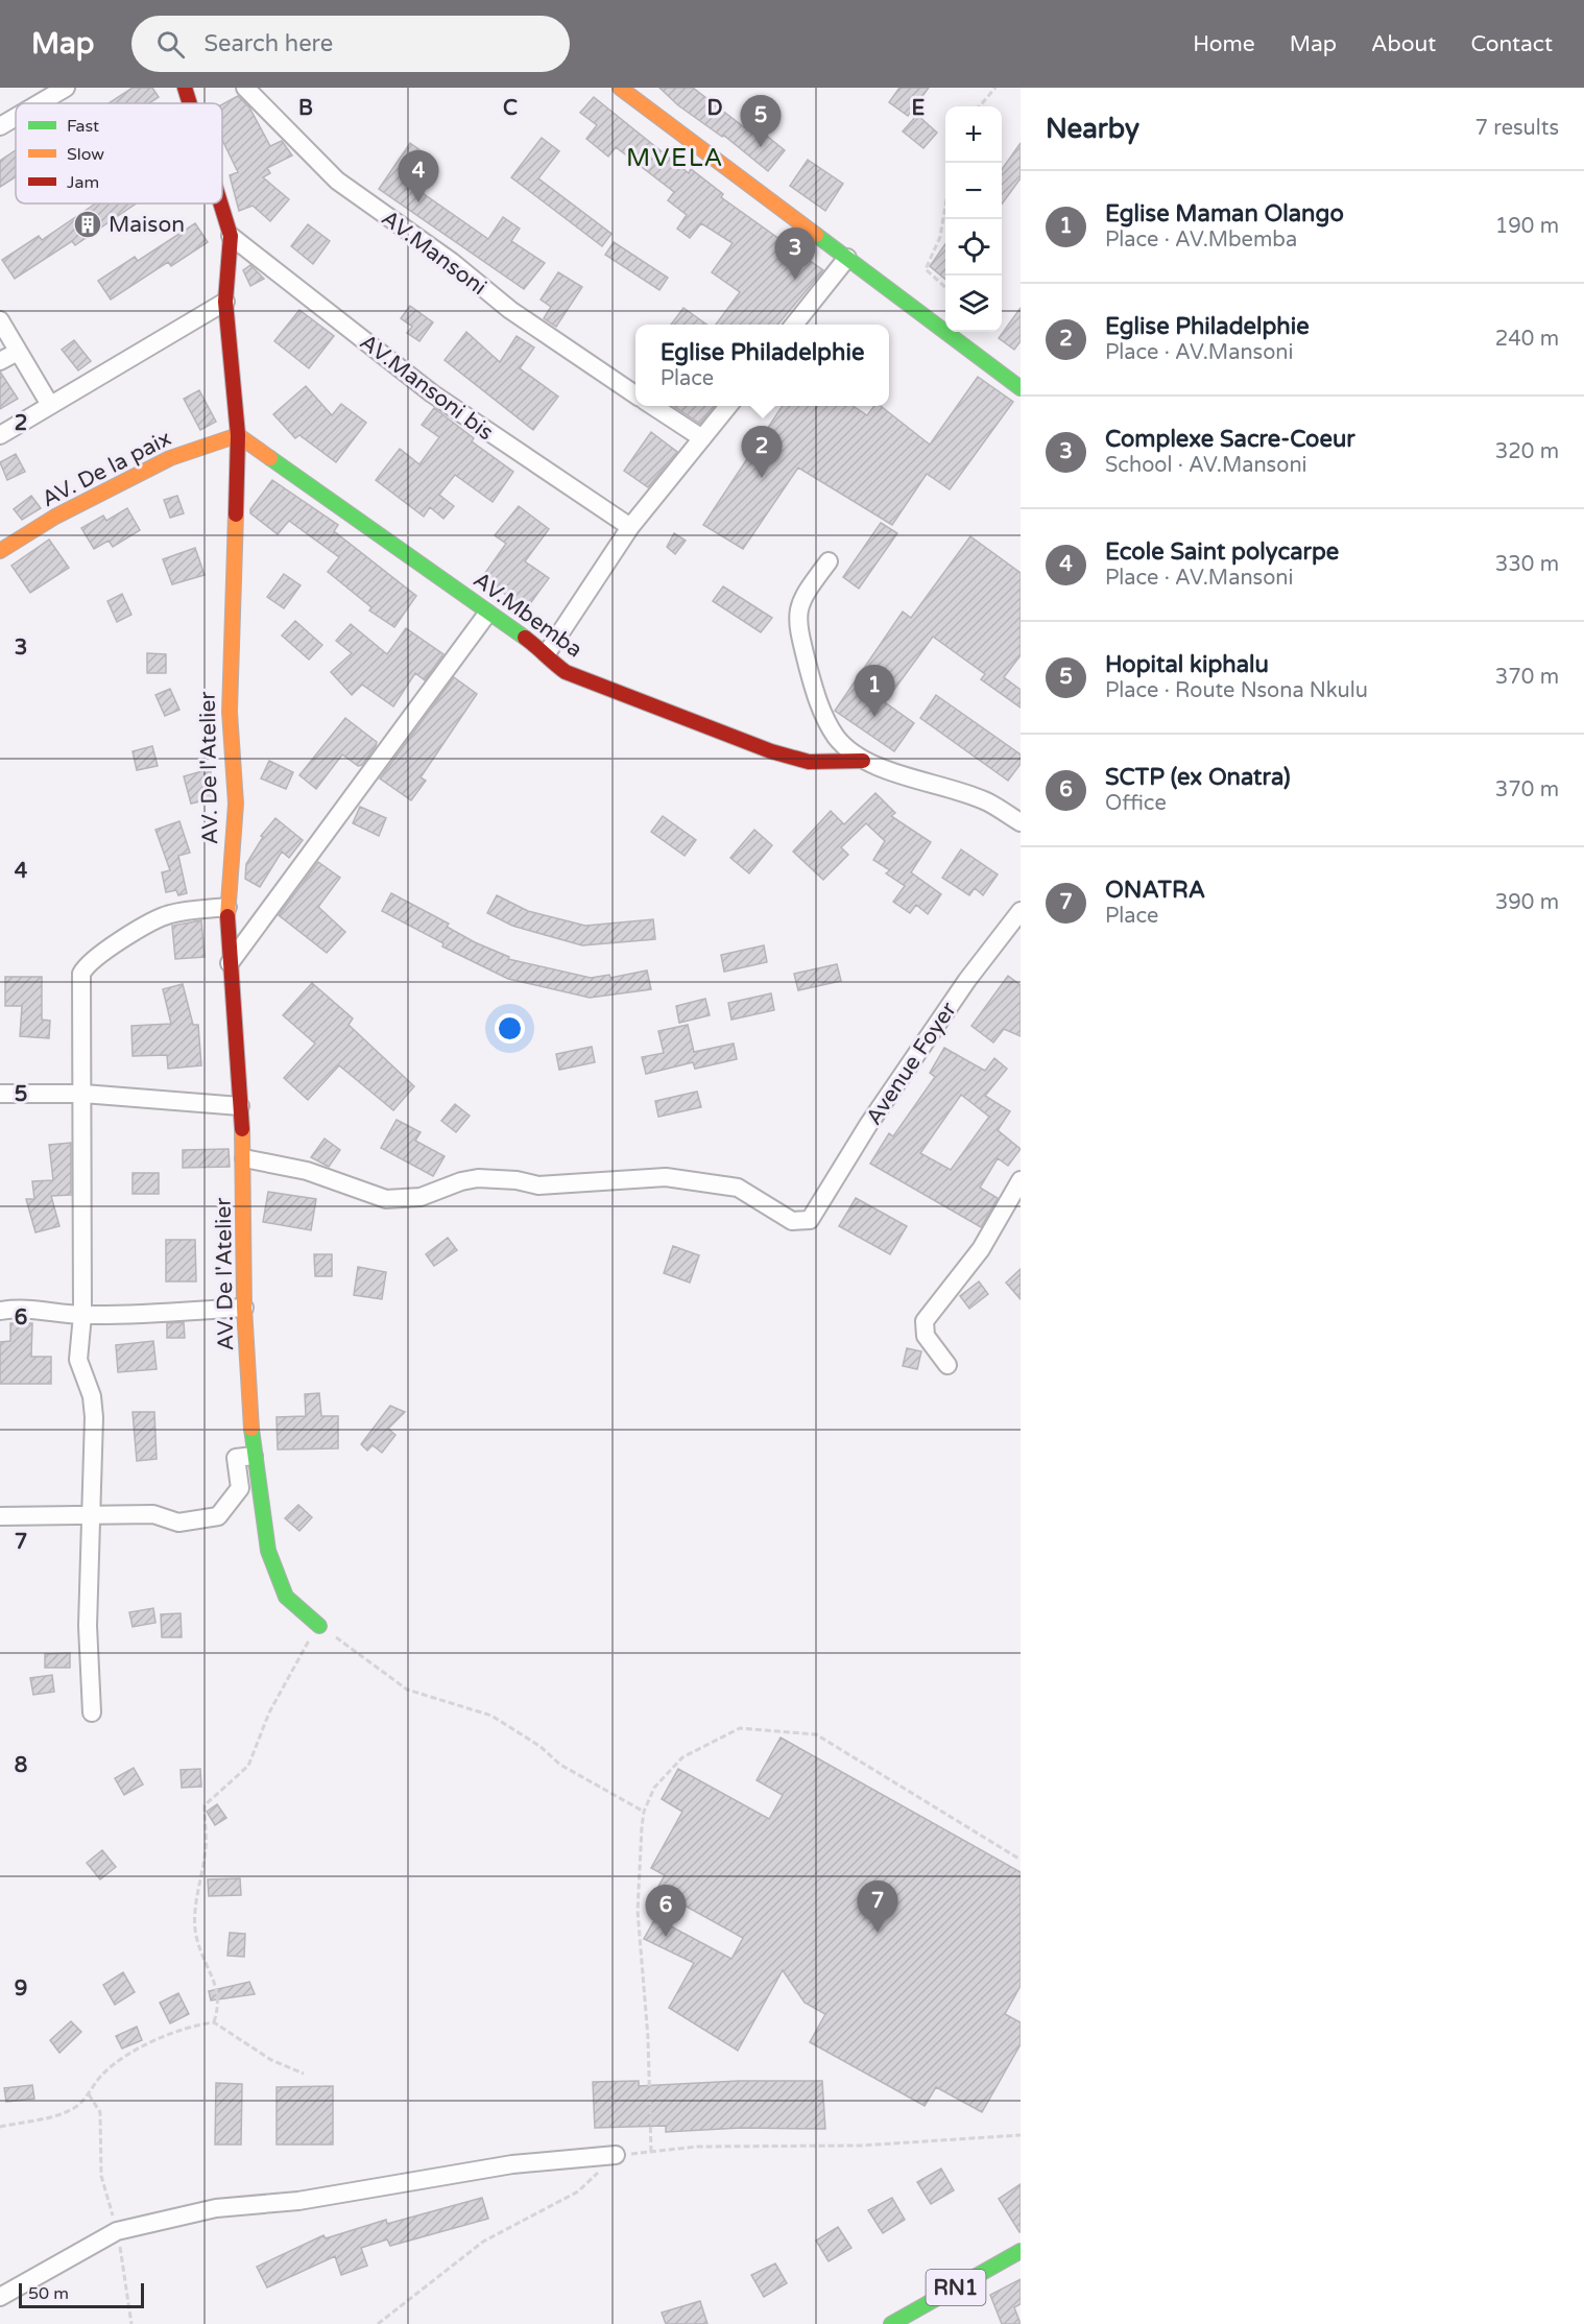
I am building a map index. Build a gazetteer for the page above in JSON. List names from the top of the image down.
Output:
{
  "streets": {
    "main road": [
      "AV. De la paix",
      "AV.Mbemba",
      "AV. De l'Atelier",
      "RN1"
    ],
    "street": ["AV.Mansoni", "AV.Mansoni bis", "Avenue Foyer"]
  },
  "crossings": [
    ["AV.Mansoni bis", "AV. De l'Atelier"],
    ["AV. De la paix", "AV.Mbemba"],
    ["AV. De la paix", "AV. De l'Atelier"],
    ["AV.Mbemba", "AV. De l'Atelier"],
    ["AV. De l'Atelier", "Avenue Foyer"]
  ],
  "districts": ["MVELA"],
  "places": {
    "building": ["Maison"]
  },
  "legend": ["Fast", "Slow", "Jam"],
  "scale_bar": "50 m",
  "page": {
    "header": "Map",
    "search": "Search here",
    "nav": [
      "Home",
      "Map",
      "About",
      "Contact"
    ],
    "heading": ["Nearby", "7 results"],
    "pins": [
      "5",
      "4",
      "3",
      "2",
      "1",
      "7",
      "6"
    ],
    "map_buttons": ["+", "−"],
    "list": [
      {
        "mark": "1",
        "name": "Eglise Maman Olango",
        "note": "Place · AV.Mbemba",
        "value": "190 m"
      },
      {
        "mark": "2",
        "name": "Eglise Philadelphie",
        "note": "Place · AV.Mansoni",
        "value": "240 m"
      },
      {
        "mark": "3",
        "name": "Complexe Sacre-Coeur",
        "note": "School · AV.Mansoni",
        "value": "320 m"
      },
      {
        "mark": "4",
        "name": "Ecole Saint polycarpe",
        "note": "Place · AV.Mansoni",
        "value": "330 m"
      },
      {
        "mark": "5",
        "name": "Hopital kiphalu",
        "note": "Place · Route Nsona Nkulu",
        "value": "370 m"
      },
      {
        "mark": "6",
        "name": "SCTP (ex Onatra)",
        "note": "Office",
        "value": "370 m"
      },
      {
        "mark": "7",
        "name": "ONATRA",
        "note": "Place",
        "value": "390 m"
      }
    ],
    "popup": ["Eglise Philadelphie", "Place"],
    "scale": "50 m"
  },
  "grid": {
    "columns": [
      "B",
      "C",
      "D",
      "E"
    ],
    "rows": [
      "2",
      "3",
      "4",
      "5",
      "6",
      "7",
      "8",
      "9"
    ]
  }
}
